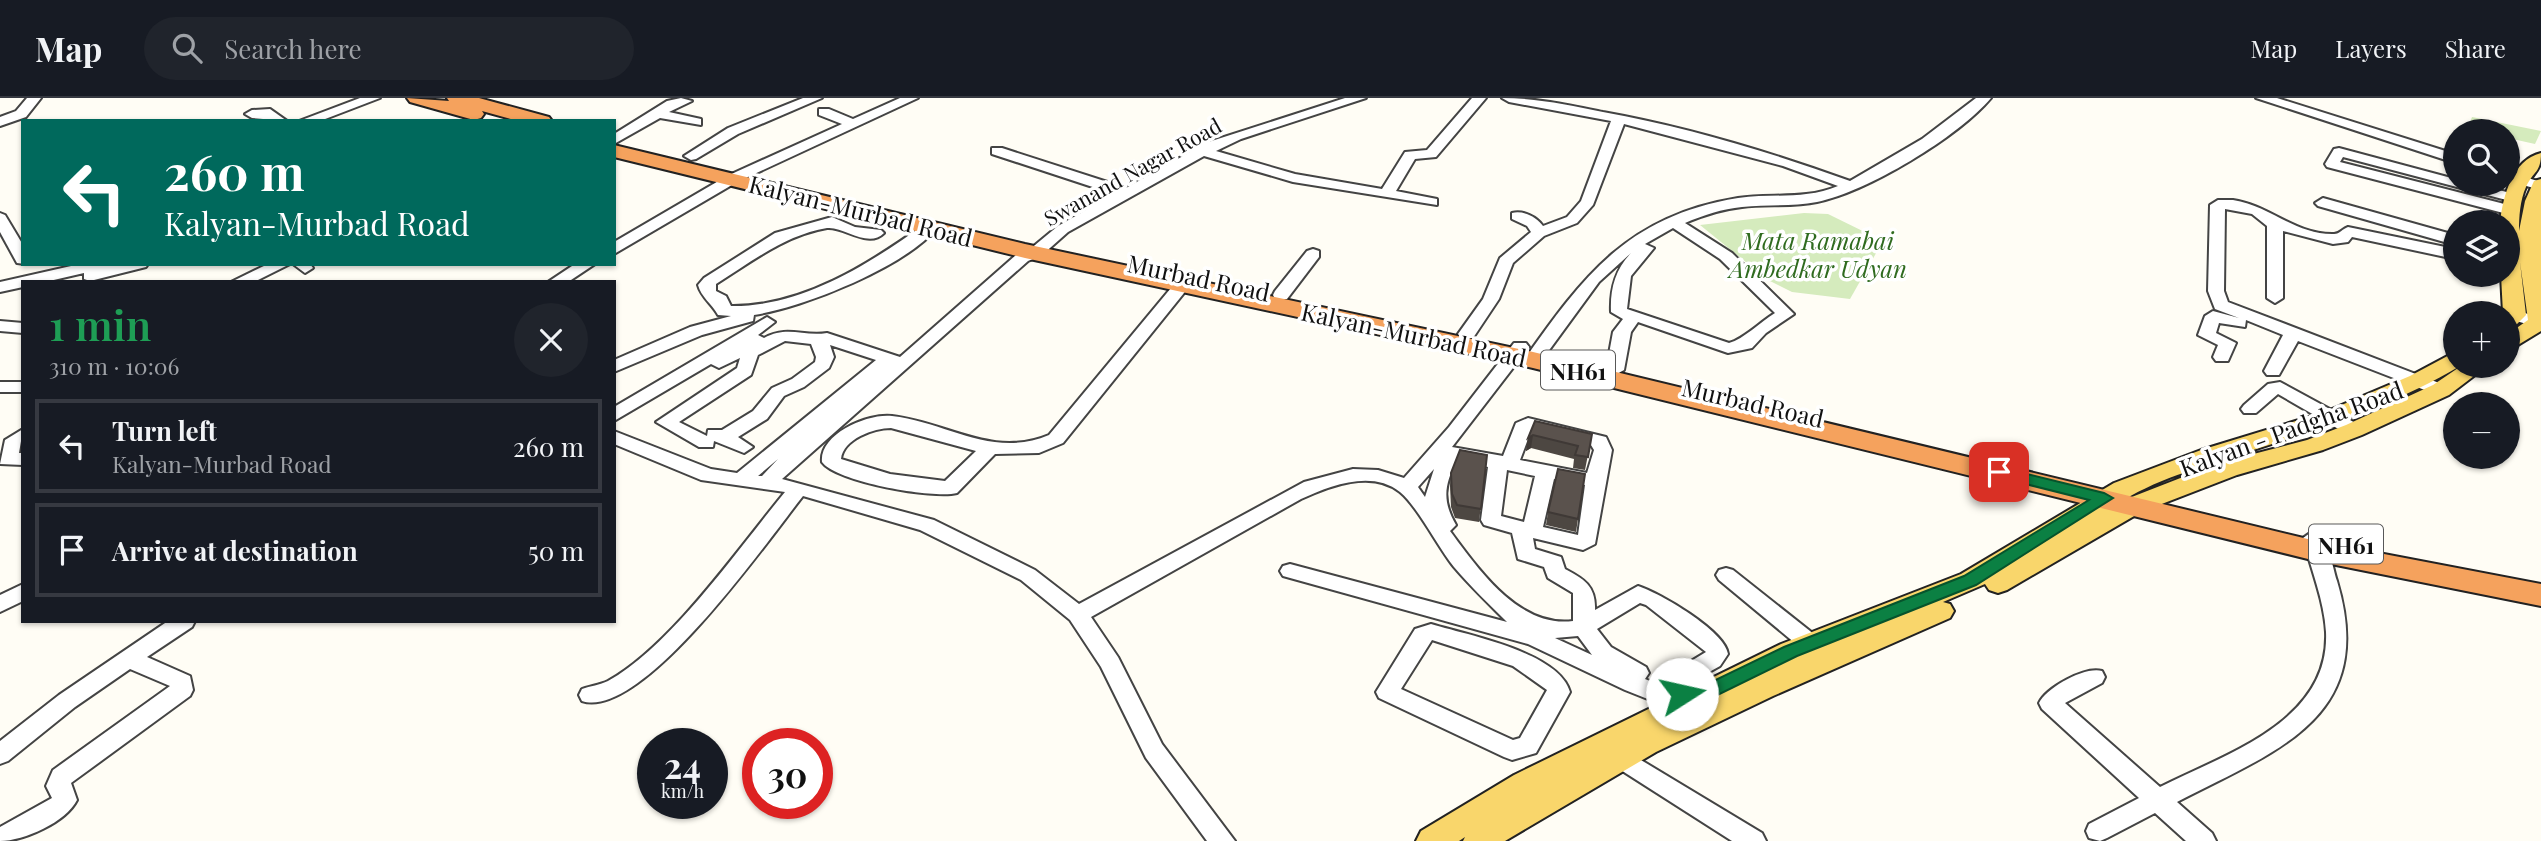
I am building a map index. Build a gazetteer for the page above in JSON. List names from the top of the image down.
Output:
{
  "streets": {
    "highway": ["Kalyan-Murbad Road", "Murbad Road", "NH61"],
    "main road": ["Kalyan - Padgha Road"],
    "street": ["Swanand Nagar Road"]
  },
  "crossings": [
    ["Swanand Nagar Road", "Kalyan-Murbad Road"],
    ["Swanand Nagar Road", "Murbad Road"],
    ["Kalyan-Murbad Road", "Murbad Road"],
    ["Murbad Road", "NH61"],
    ["Murbad Road", "Kalyan - Padgha Road"],
    ["NH61", "Kalyan - Padgha Road"]
  ],
  "parks": ["Mata Ramabai Ambedkar Udyan"],
  "page": {
    "header": "Map",
    "search": "Search here",
    "nav": ["Map", "Layers", "Share"],
    "map_buttons": ["+", "−"],
    "turn": ["260 m", "Kalyan-Murbad Road"],
    "heading": ["1 min", "310 m · 10:06"],
    "list": [
      {
        "name": "Turn left",
        "note": "Kalyan-Murbad Road",
        "value": "260 m"
      },
      {
        "name": "Arrive at destination",
        "value": "50 m"
      }
    ],
    "speed": "24 km/h",
    "limit": "30"
  }
}
